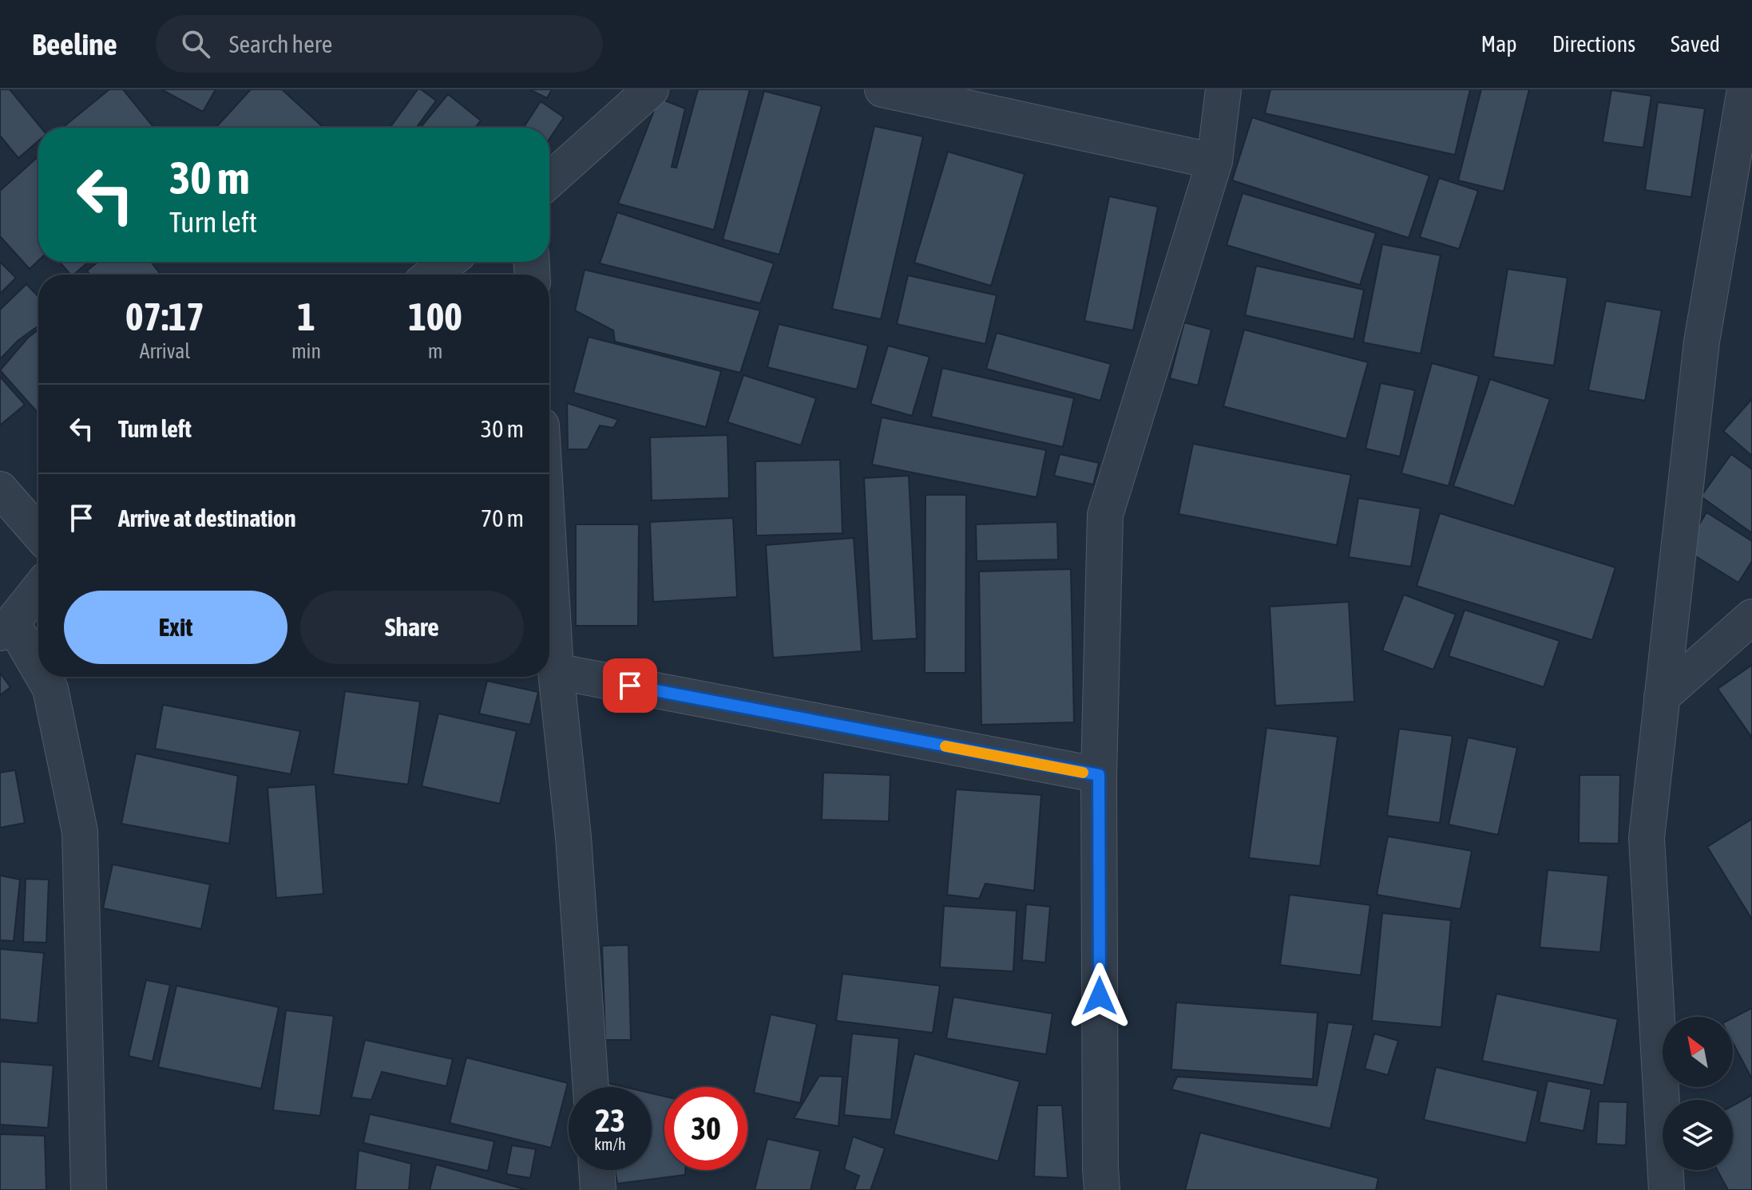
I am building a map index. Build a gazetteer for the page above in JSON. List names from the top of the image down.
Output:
{
  "north": "top left",
  "page": {
    "header": "Beeline",
    "search": "Search here",
    "nav": ["Map", "Directions", "Saved"],
    "turn": ["30 m", "Turn left"],
    "eta": [
      "07:17",
      "Arrival",
      "1",
      "min",
      "100",
      "m"
    ],
    "list": [
      {
        "name": "Turn left",
        "value": "30 m"
      },
      {
        "name": "Arrive at destination",
        "value": "70 m"
      }
    ],
    "buttons": ["Exit", "Share"],
    "speed": "23 km/h",
    "limit": "30"
  }
}
